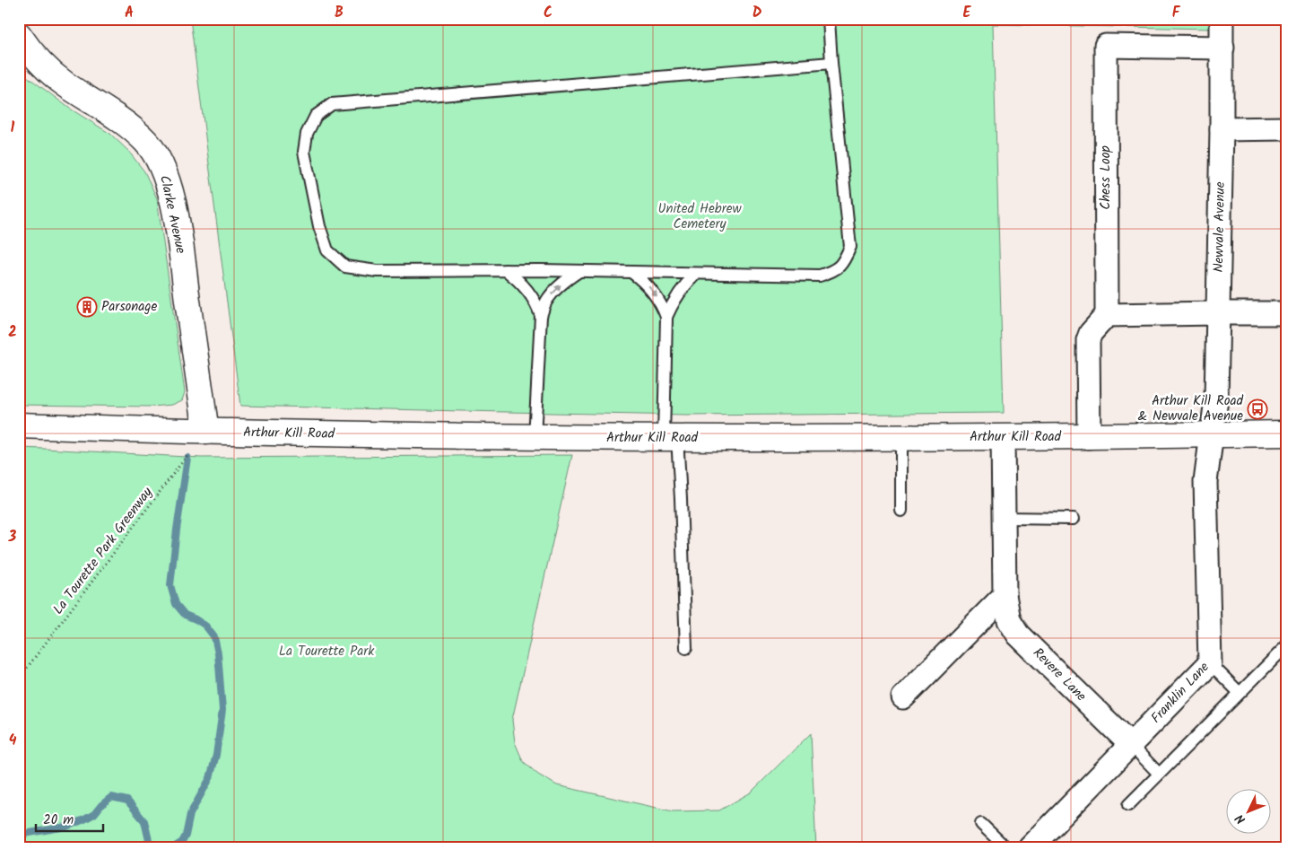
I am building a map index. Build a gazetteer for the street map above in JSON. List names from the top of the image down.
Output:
{
  "streets": {
    "street": [
      "Chess Loop",
      "Clarke Avenue",
      "Newvale Avenue",
      "Arthur Kill Road",
      "Revere Lane",
      "Franklin Lane"
    ],
    "path": ["La Tourette Park Greenway"]
  },
  "crossings": [
    ["Chess Loop", "Newvale Avenue"],
    ["Clarke Avenue", "Arthur Kill Road"],
    ["Clarke Avenue", "La Tourette Park Greenway"],
    ["Newvale Avenue", "Arthur Kill Road"],
    ["Newvale Avenue", "Franklin Lane"],
    ["Arthur Kill Road", "La Tourette Park Greenway"],
    ["Arthur Kill Road", "Revere Lane"],
    ["Arthur Kill Road", "Franklin Lane"],
    ["Revere Lane", "Franklin Lane"]
  ],
  "parks": ["United Hebrew Cemetery", "La Tourette Park"],
  "places": {
    "building": ["Parsonage"],
    "bus stop": ["Arthur Kill Road & Newvale Avenue"]
  },
  "scale_bar": "20 m",
  "north": "bottom left",
  "grid": {
    "columns": [
      "A",
      "B",
      "C",
      "D",
      "E",
      "F"
    ],
    "rows": [
      "1",
      "2",
      "3",
      "4"
    ]
  }
}
